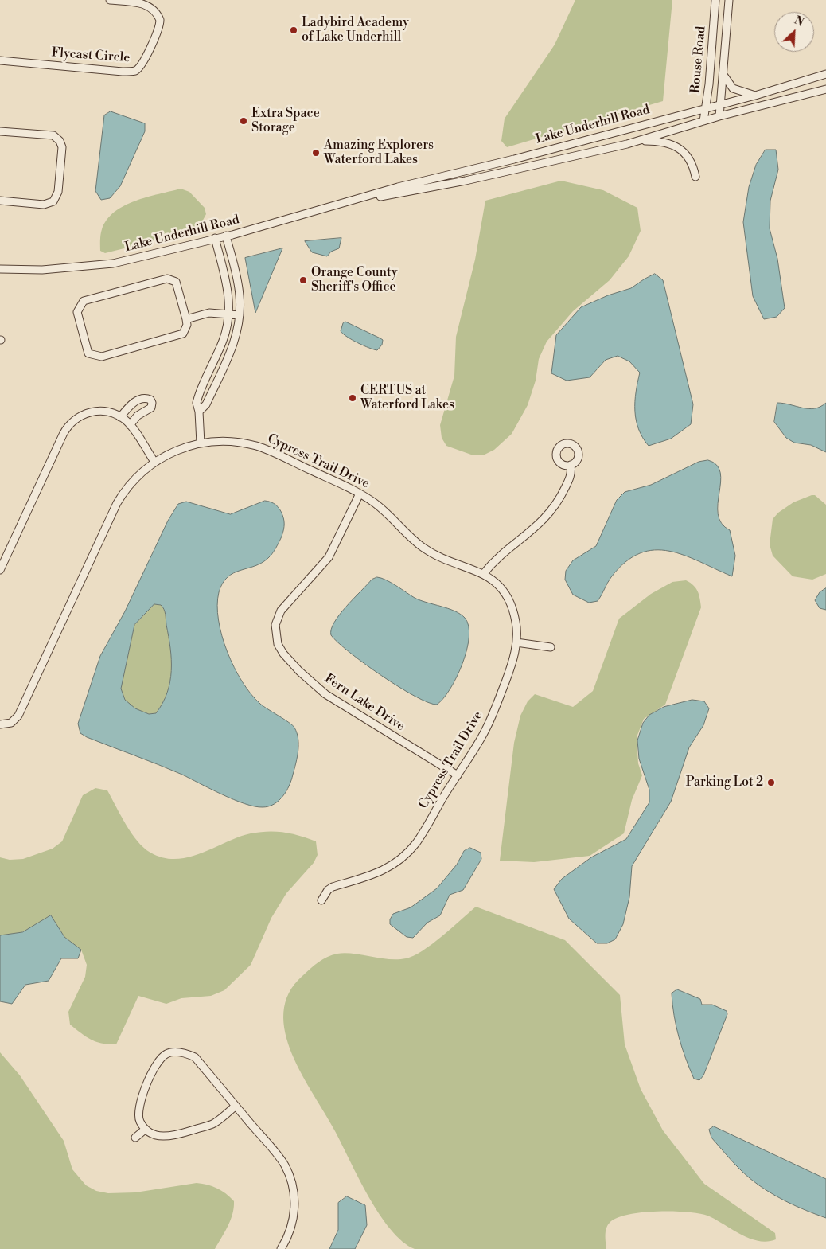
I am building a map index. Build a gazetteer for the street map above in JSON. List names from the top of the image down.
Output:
{
  "streets": {
    "street": [
      "Flycast Circle",
      "Rouse Road",
      "Lake Underhill Road",
      "Cypress Trail Drive",
      "Fern Lake Drive"
    ]
  },
  "crossings": [
    ["Rouse Road", "Lake Underhill Road"],
    ["Cypress Trail Drive", "Fern Lake Drive"]
  ],
  "places": [
    "Ladybird Academy of Lake Underhill",
    "Extra Space Storage",
    "Amazing Explorers Waterford Lakes",
    "Orange County Sheriff's Office",
    "CERTUS at Waterford Lakes",
    "Parking Lot 2"
  ],
  "north": "top right"
}
